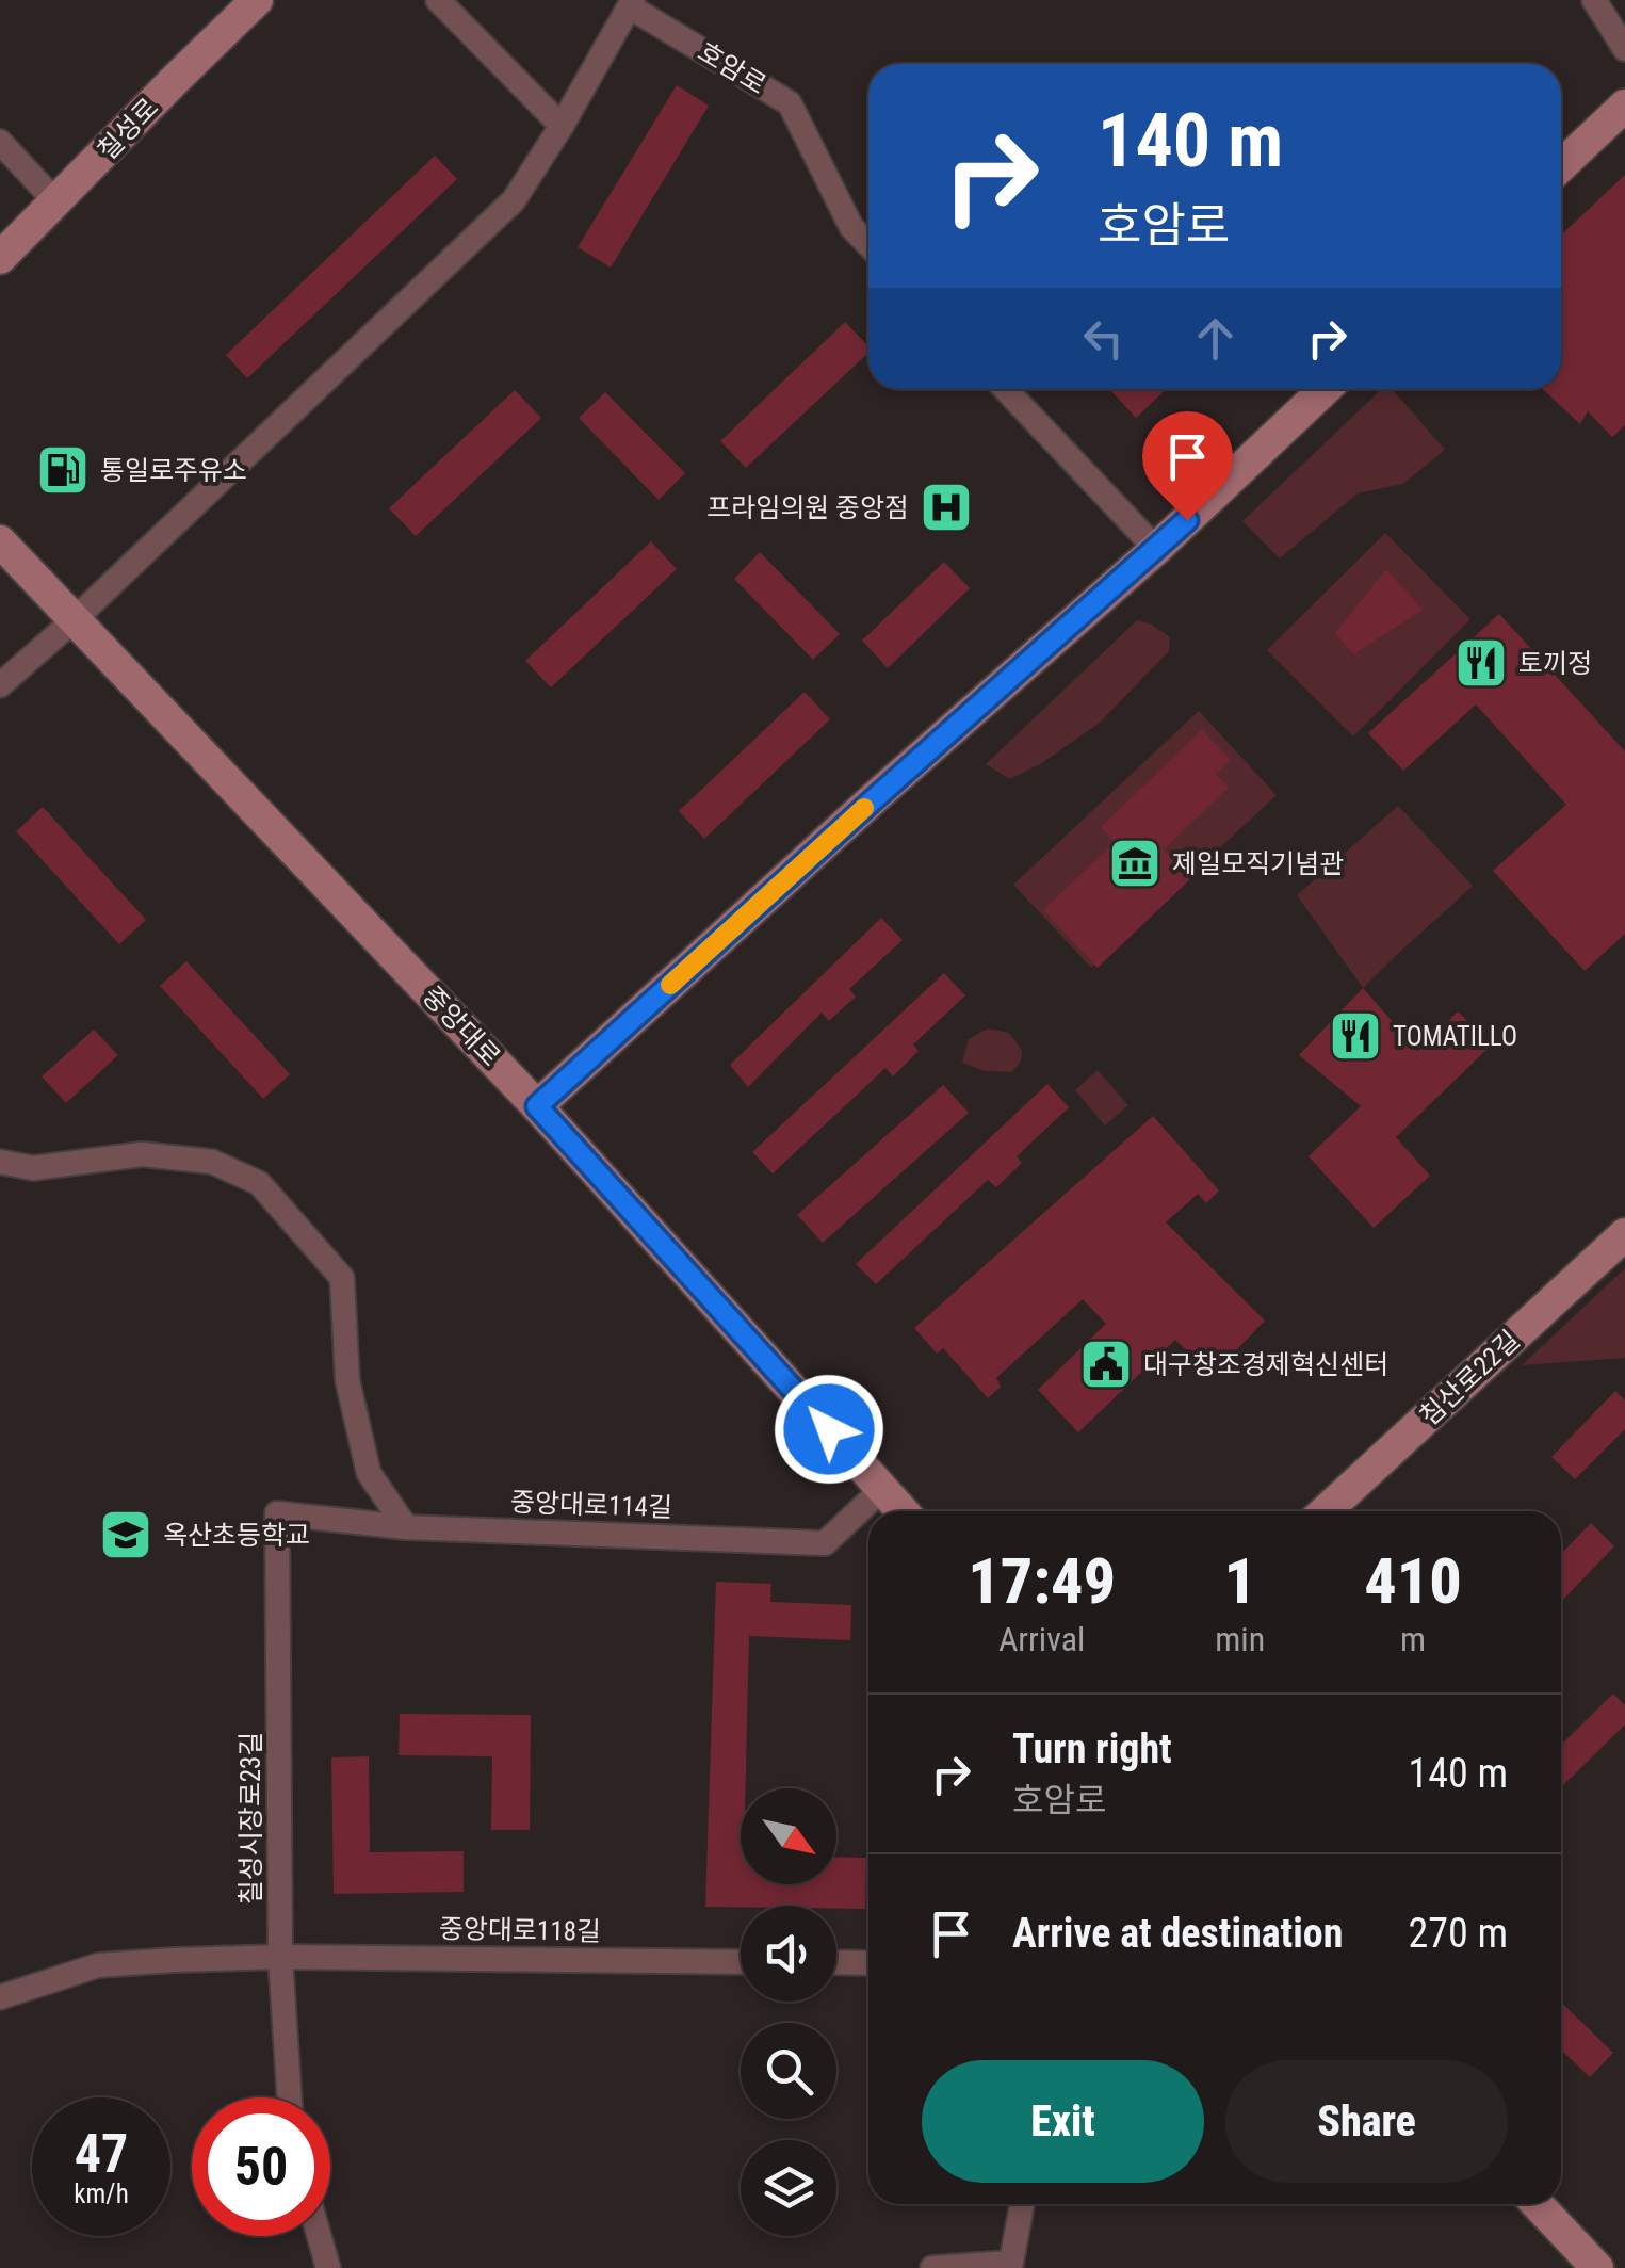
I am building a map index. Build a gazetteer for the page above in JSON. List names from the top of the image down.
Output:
{
  "streets": {
    "main road": ["칠성로", "중앙대로", "침산로22길"],
    "street": [
      "호암로",
      "중앙대로114길",
      "칠성시장로23길",
      "중앙대로118길"
    ]
  },
  "crossings": [
    ["중앙대로", "중앙대로114길"],
    ["중앙대로114길", "칠성시장로23길"],
    ["칠성시장로23길", "중앙대로118길"]
  ],
  "places": {
    "fuel station": ["통일로주유소"],
    "hospital": ["프라임의원 중앙점"],
    "restaurant": ["토끼정", "TOMATILLO"],
    "museum": ["제일모직기념관"],
    "public building": ["대구창조경제혁신센터"],
    "school or university": ["옥산초등학교"]
  },
  "north": "bottom right",
  "page": {
    "turn": ["140 m", "호암로"],
    "eta": [
      "17:49",
      "Arrival",
      "1",
      "min",
      "410",
      "m"
    ],
    "list": [
      {
        "name": "Turn right",
        "note": "호암로",
        "value": "140 m"
      },
      {
        "name": "Arrive at destination",
        "value": "270 m"
      }
    ],
    "buttons": ["Exit", "Share"],
    "speed": "47 km/h",
    "limit": "50"
  }
}
